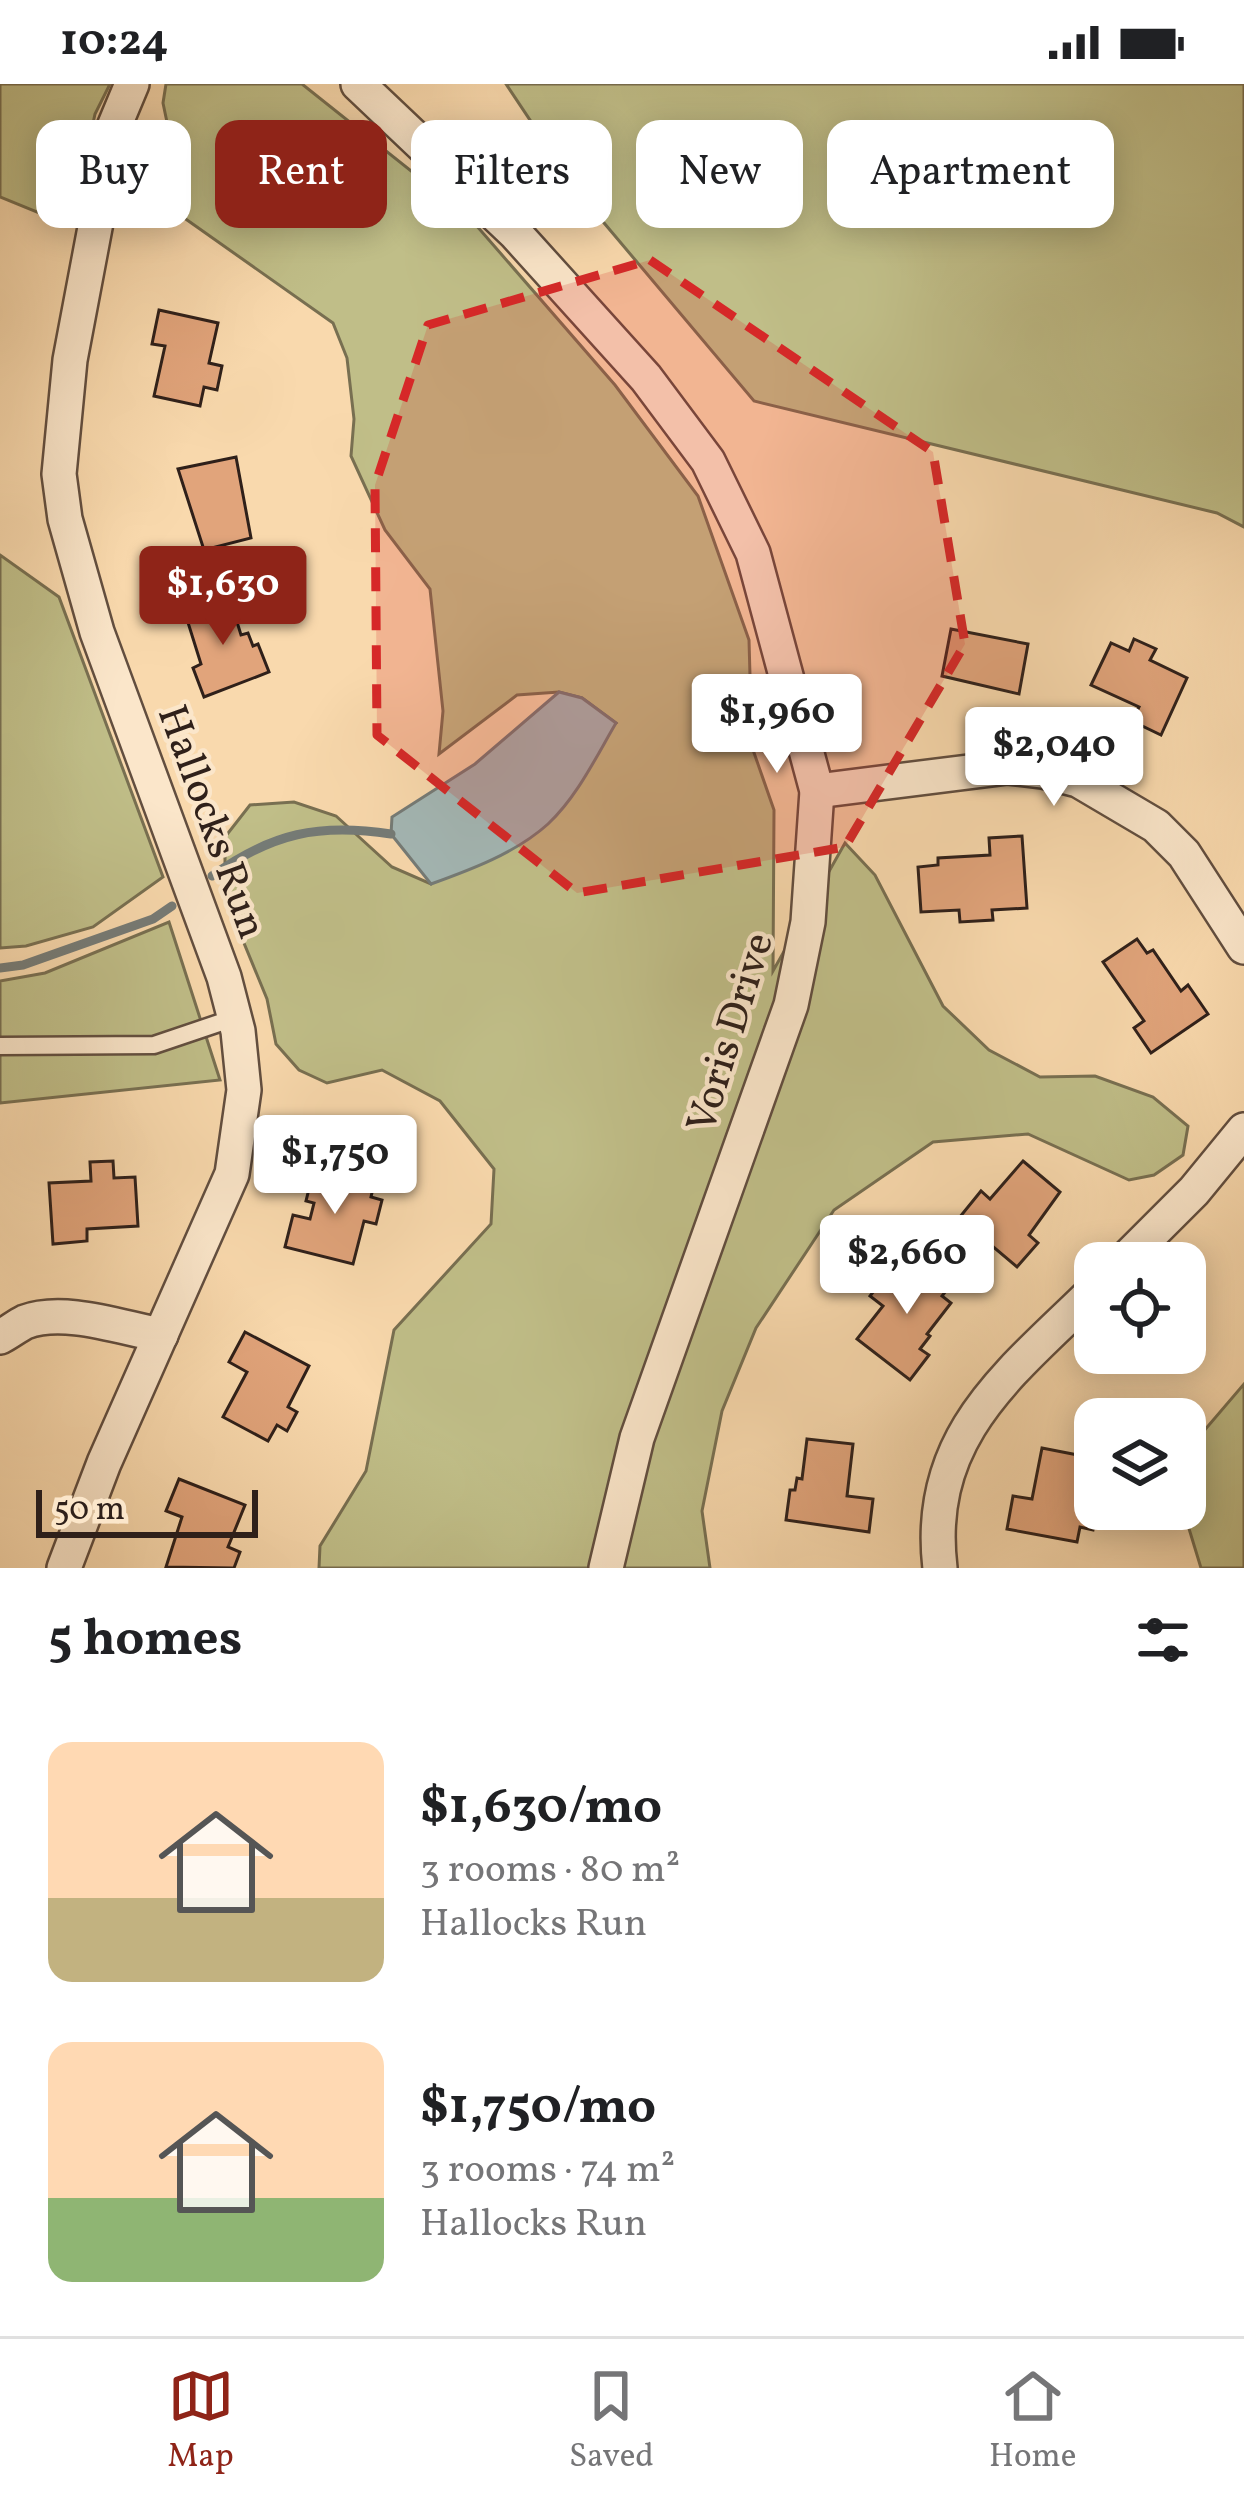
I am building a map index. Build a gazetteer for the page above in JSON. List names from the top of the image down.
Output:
{
  "streets": {
    "street": ["Hallocks Run", "Voris Drive"]
  },
  "scale_bar": "50 m",
  "page": {
    "status": "10:24",
    "chip": [
      "Buy",
      "Rent",
      "Filters",
      "New",
      "Apartment"
    ],
    "price": [
      "$1,630",
      "$1,960",
      "$2,040",
      "$1,750",
      "$2,660"
    ],
    "scale": "50 m",
    "heading": "5 homes",
    "list": [
      {
        "name": "$1,630/mo",
        "note": "3 rooms · 80 m² · Hallocks Run"
      },
      {
        "name": "$1,750/mo",
        "note": "3 rooms · 74 m² · Hallocks Run"
      }
    ],
    "tabs": ["Map", "Saved", "Home"]
  }
}
